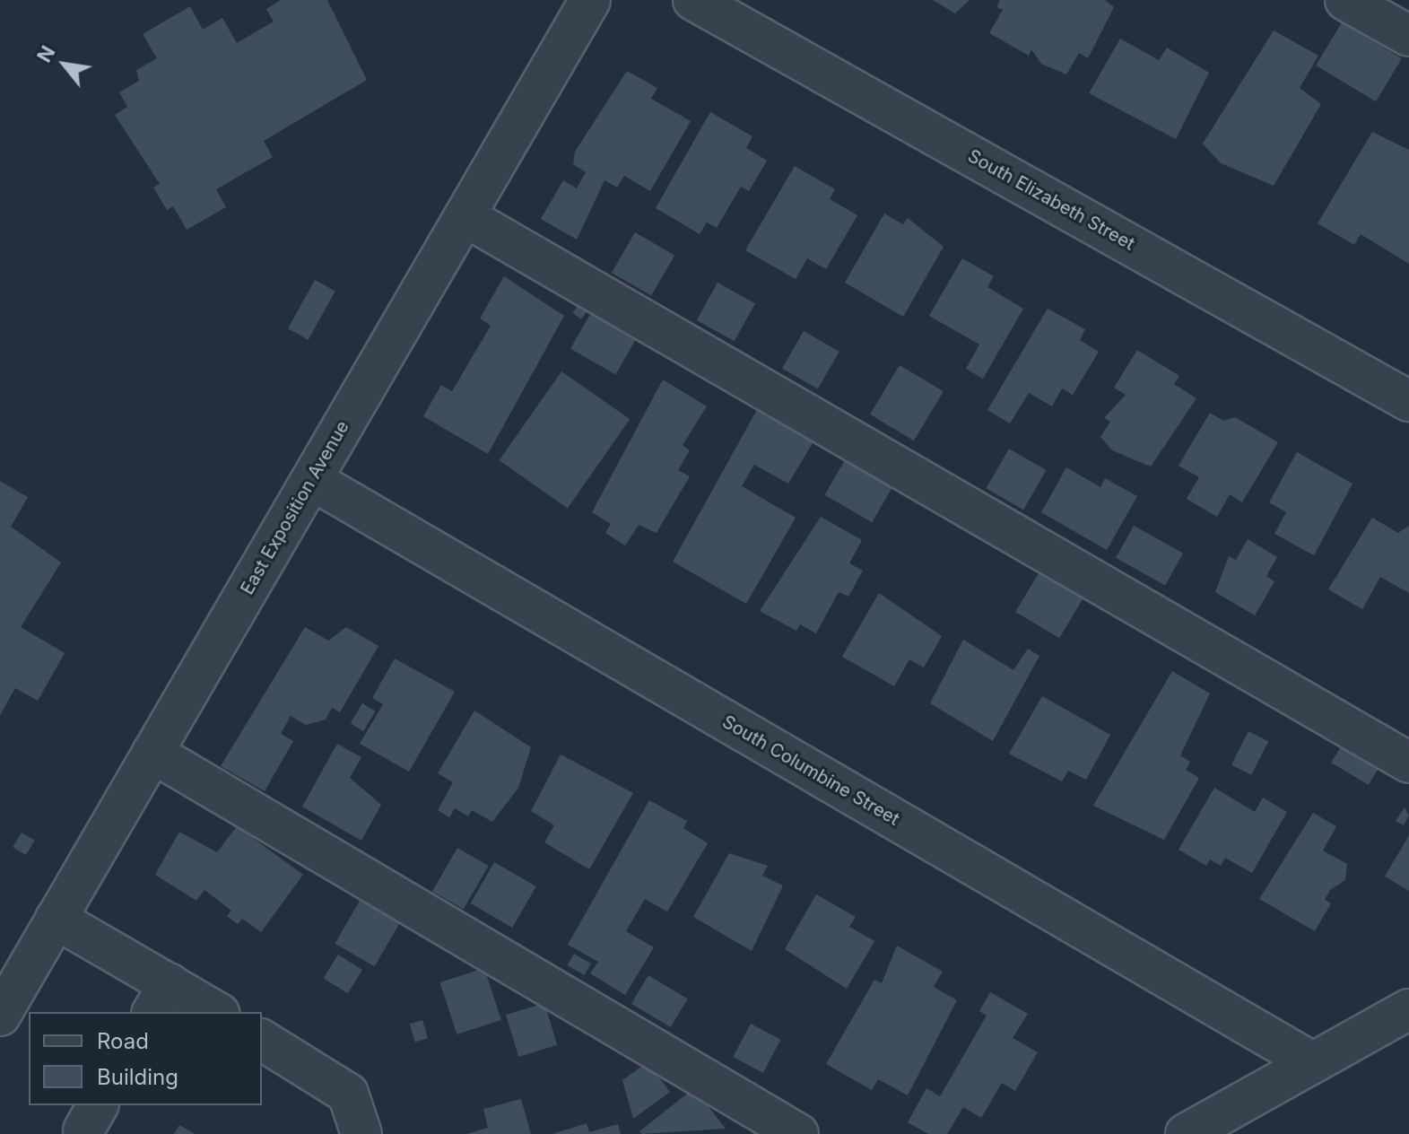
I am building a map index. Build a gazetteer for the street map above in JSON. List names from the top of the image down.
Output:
{
  "streets": {
    "street": ["South Elizabeth Street", "East Exposition Avenue", "South Columbine Street"]
  },
  "crossings": [
    ["East Exposition Avenue", "South Columbine Street"]
  ],
  "legend": ["Road", "Building"],
  "north": "top left"
}
